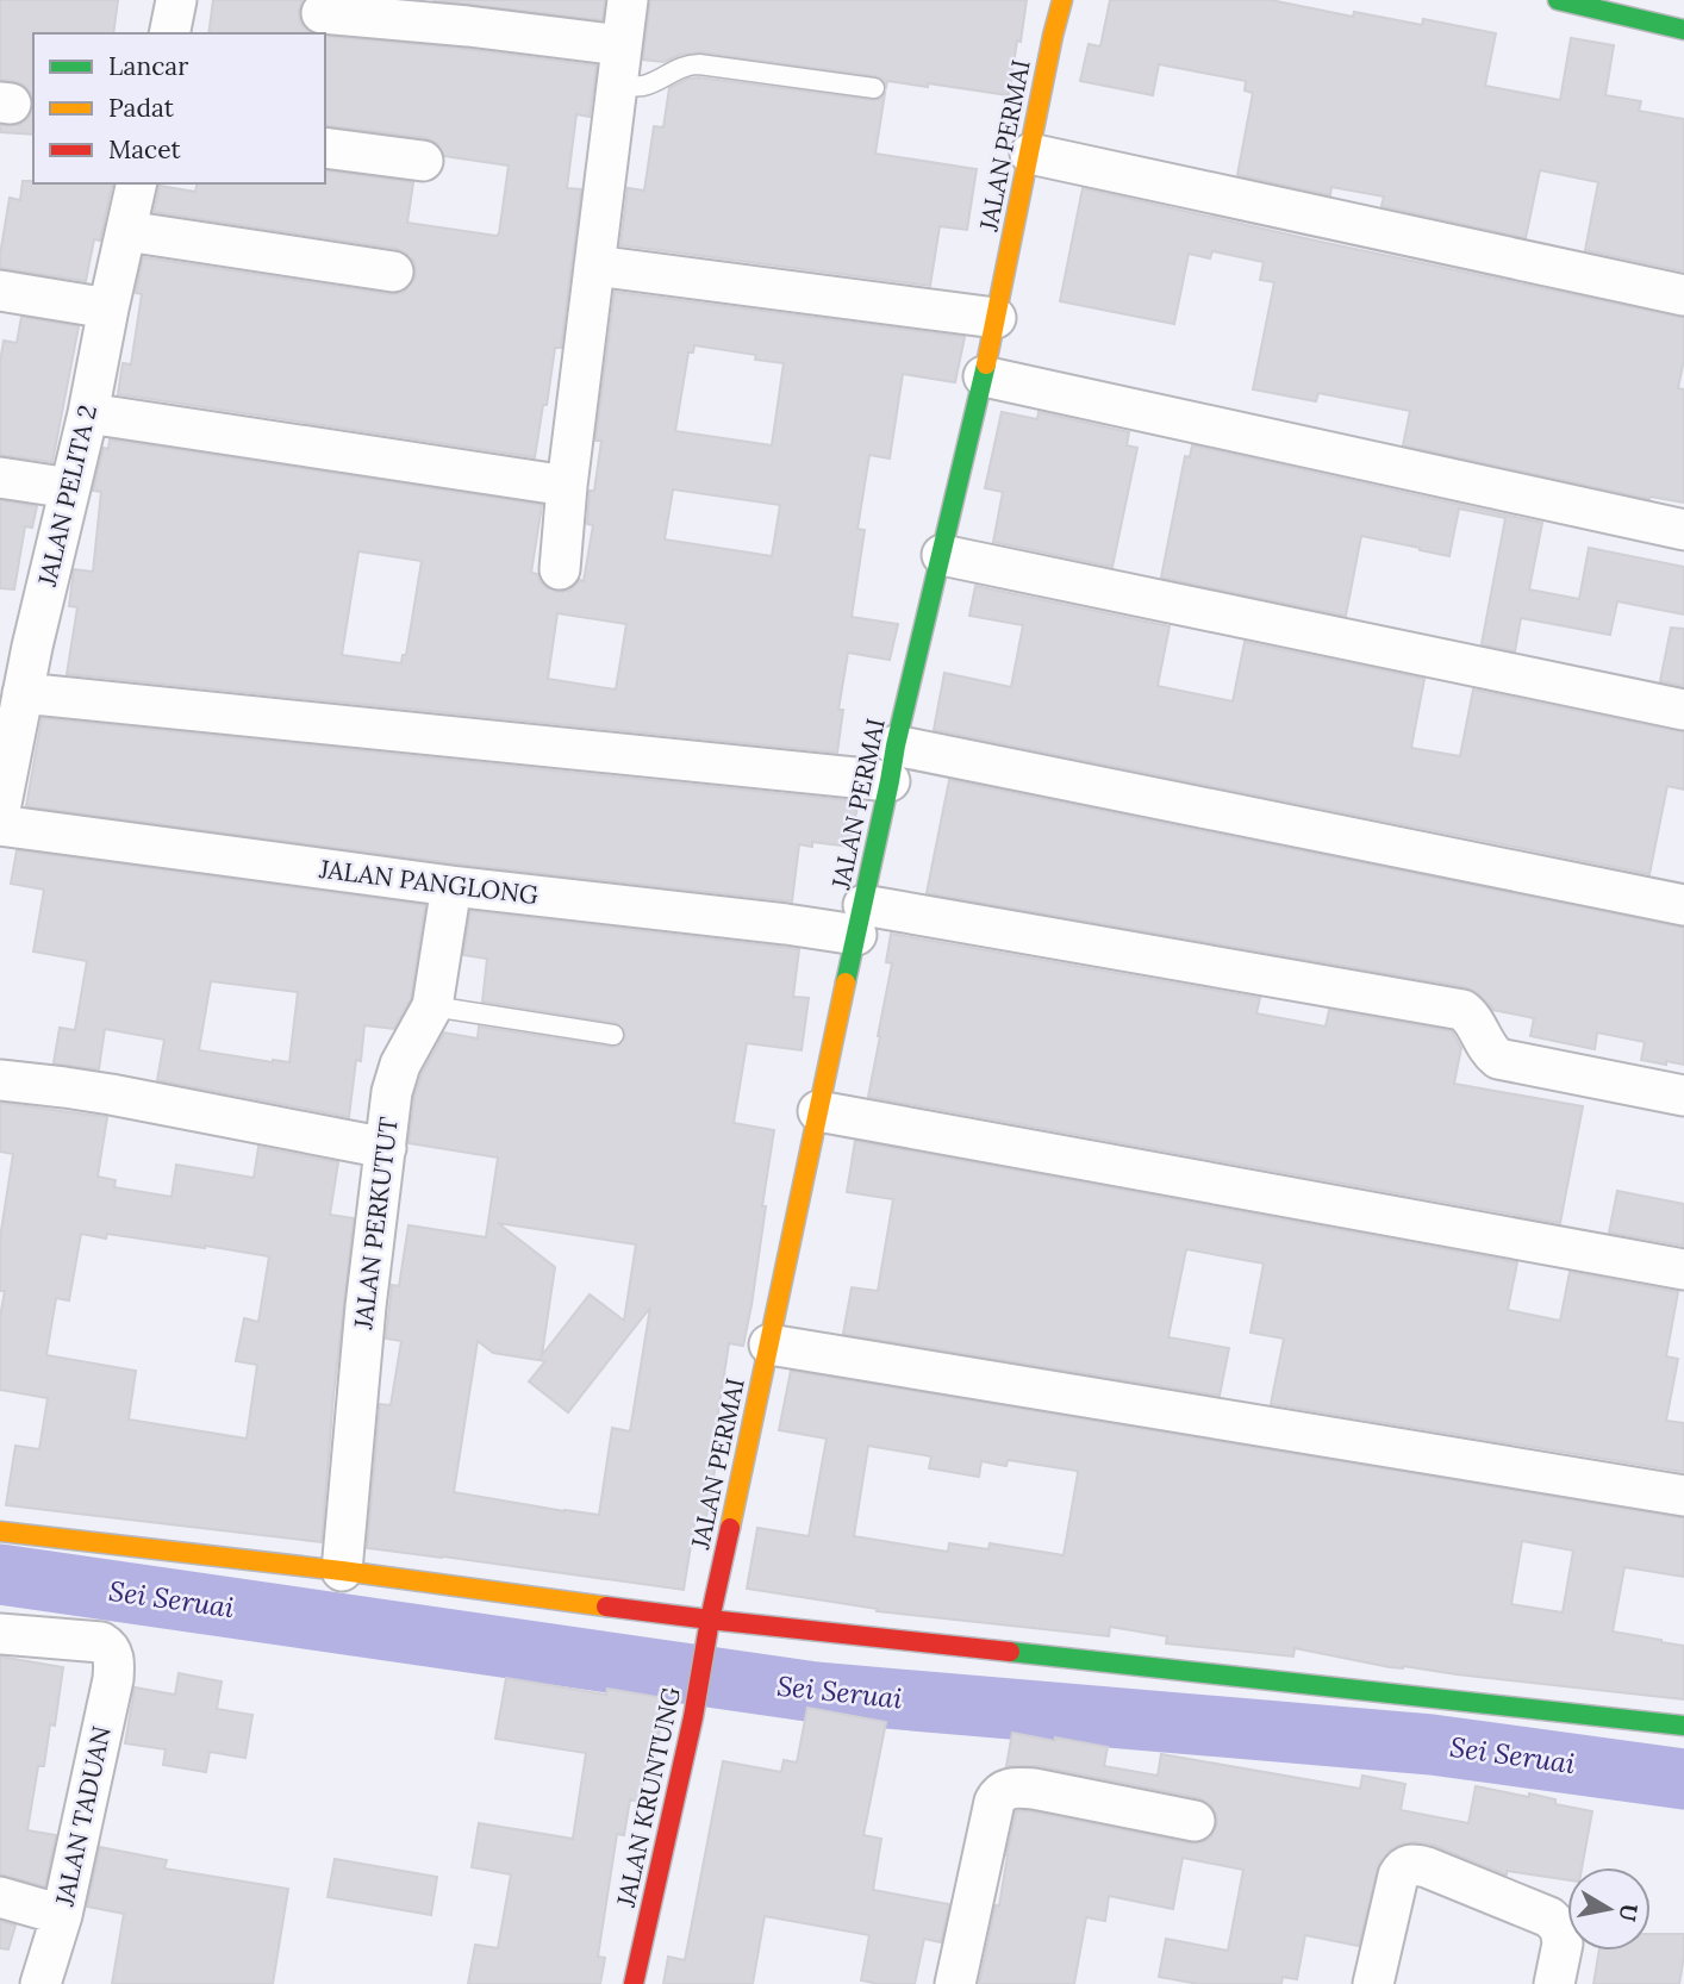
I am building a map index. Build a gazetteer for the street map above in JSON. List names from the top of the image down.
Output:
{
  "streets": {
    "street": [
      "JALAN PERMAI",
      "JALAN PELITA 2",
      "JALAN PANGLONG",
      "JALAN PERKUTUT",
      "JALAN KRUNTUNG",
      "JALAN TADUAN"
    ]
  },
  "crossings": [
    ["JALAN PERMAI", "JALAN PANGLONG"],
    ["JALAN PERMAI", "JALAN KRUNTUNG"],
    ["JALAN PANGLONG", "JALAN PERKUTUT"]
  ],
  "water": ["Sei Seruai"],
  "legend": ["Lancar", "Padat", "Macet"],
  "north": "right"
}
